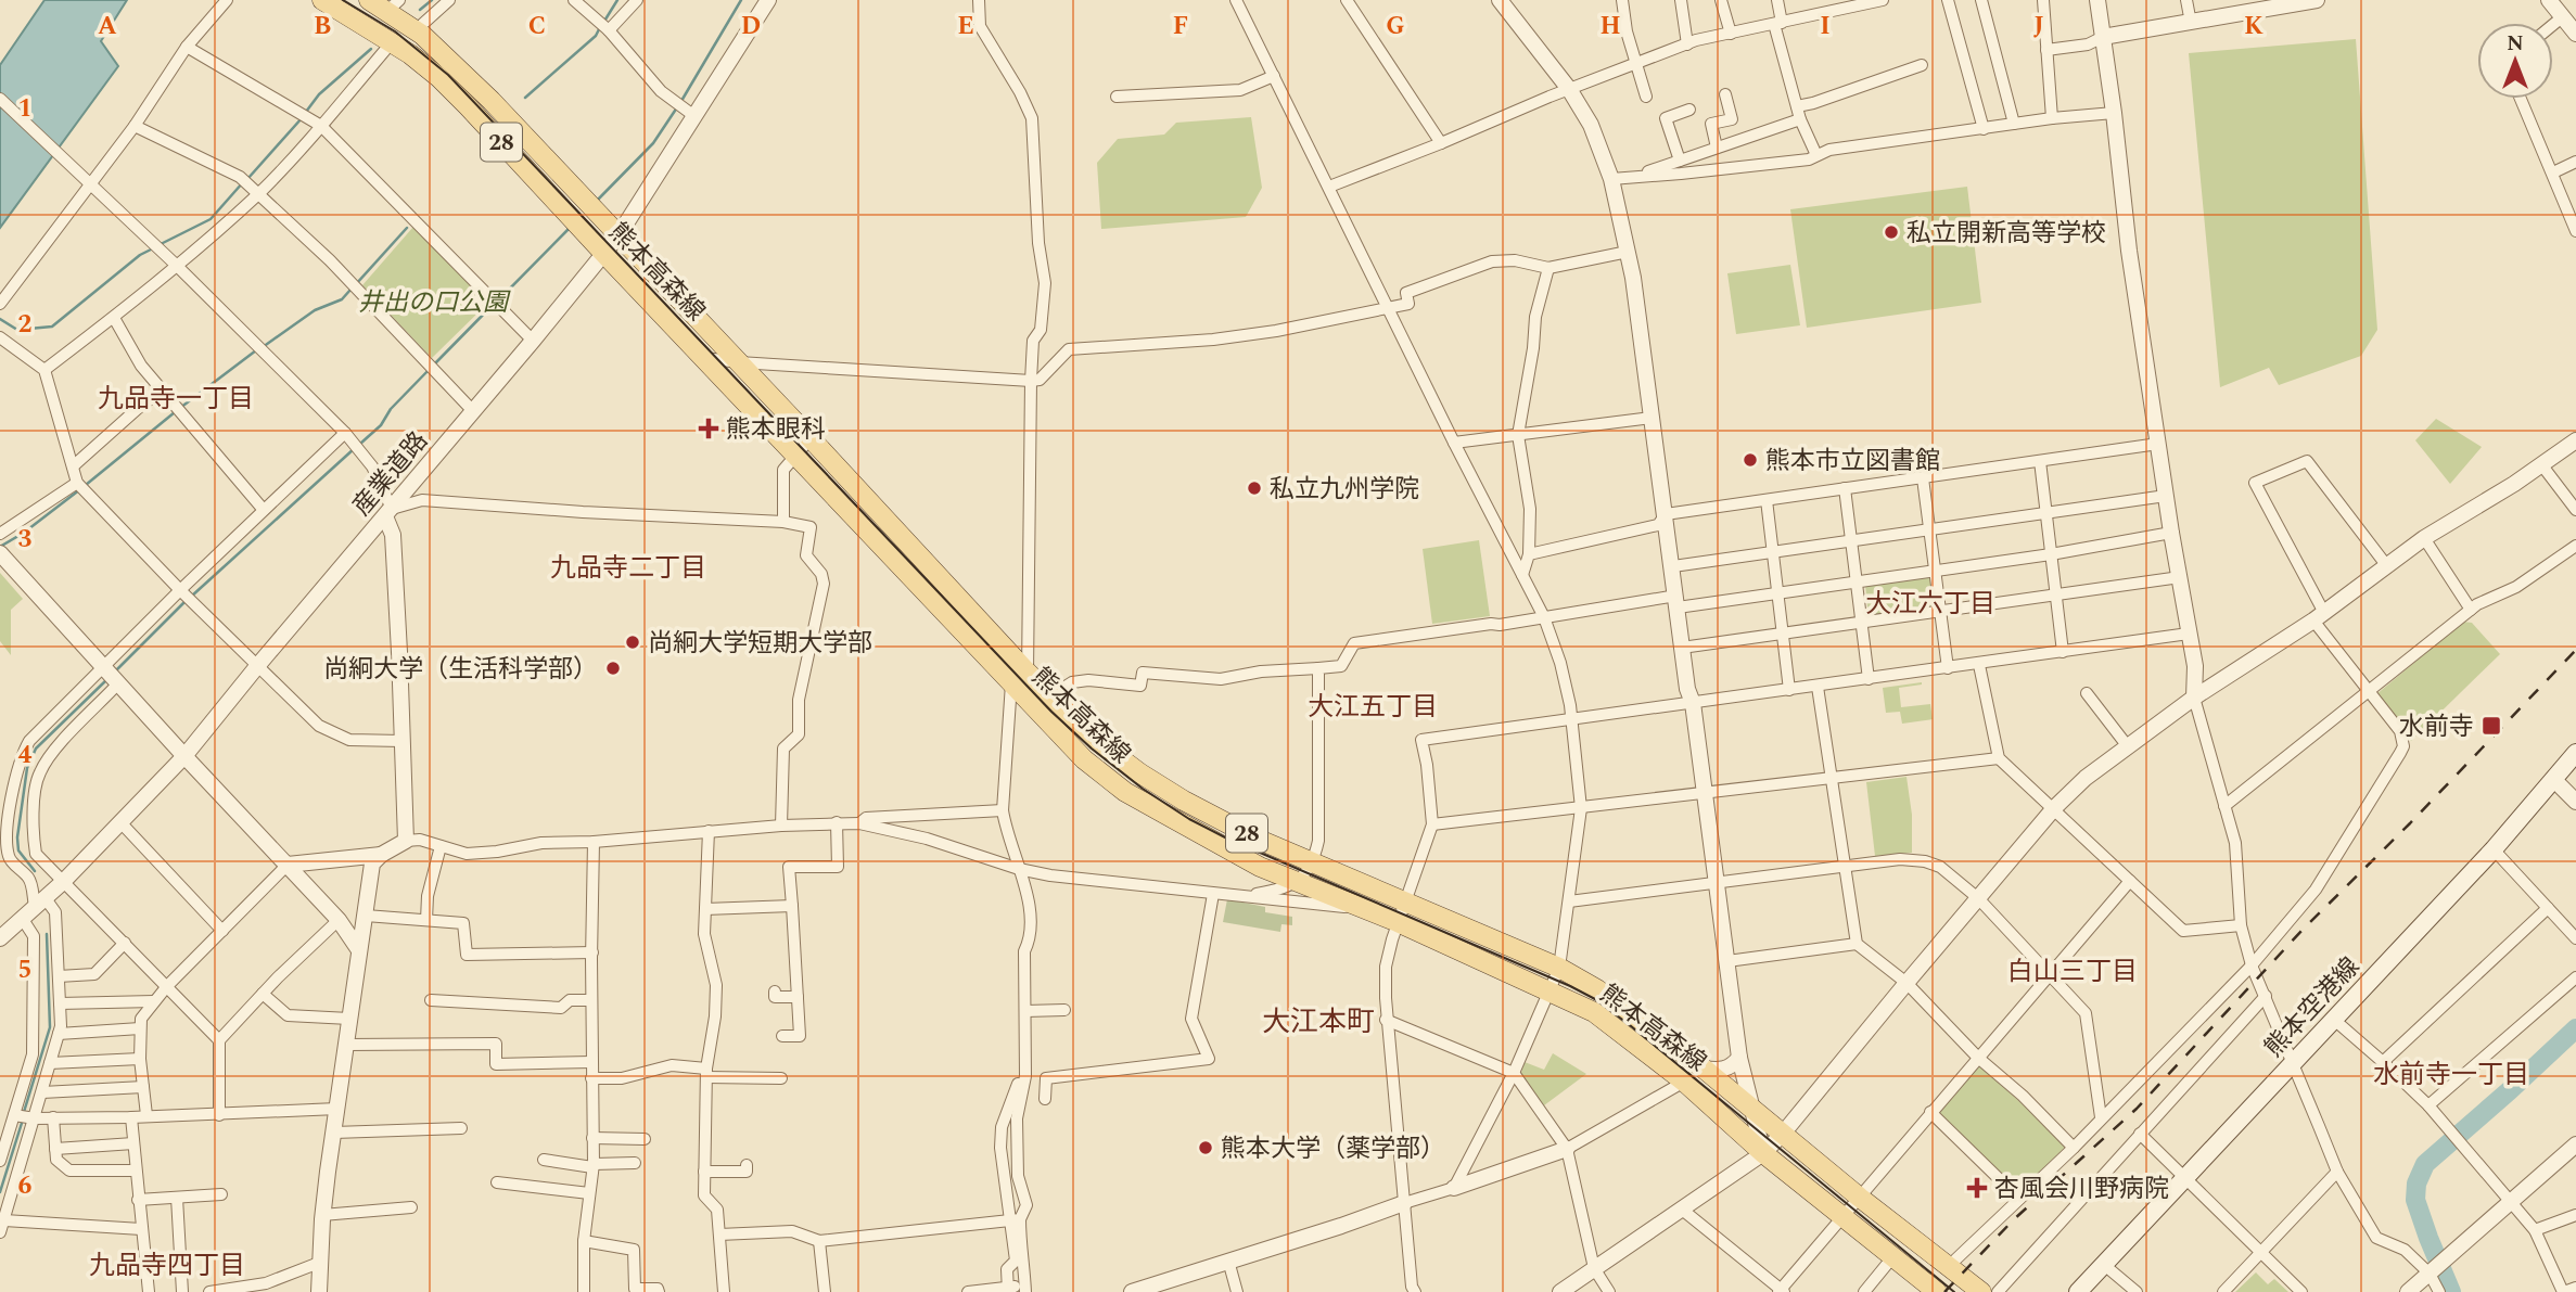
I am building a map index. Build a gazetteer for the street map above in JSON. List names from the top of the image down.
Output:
{
  "streets": {
    "main road": ["28", "熊本高森線", "熊本空港線"],
    "street": ["産業道路"]
  },
  "crossings": [
    ["熊本高森線", "産業道路"]
  ],
  "districts": [
    "九品寺一丁目",
    "九品寺二丁目",
    "大江六丁目",
    "大江五丁目",
    "白山三丁目",
    "大江本町",
    "水前寺一丁目",
    "九品寺四丁目"
  ],
  "parks": ["井出の口公園"],
  "places": {
    "other": [
      "私立開新高等学校",
      "熊本市立図書館",
      "私立九州学院",
      "尚絅大学短期大学部",
      "尚絅大学（生活科学部）",
      "熊本大学（薬学部）"
    ],
    "health": ["熊本眼科", "杏風会川野病院"],
    "transit": ["水前寺"]
  },
  "north": "top",
  "grid": {
    "columns": [
      "A",
      "B",
      "C",
      "D",
      "E",
      "F",
      "G",
      "H",
      "I",
      "J",
      "K"
    ],
    "rows": [
      "1",
      "2",
      "3",
      "4",
      "5",
      "6"
    ]
  }
}
